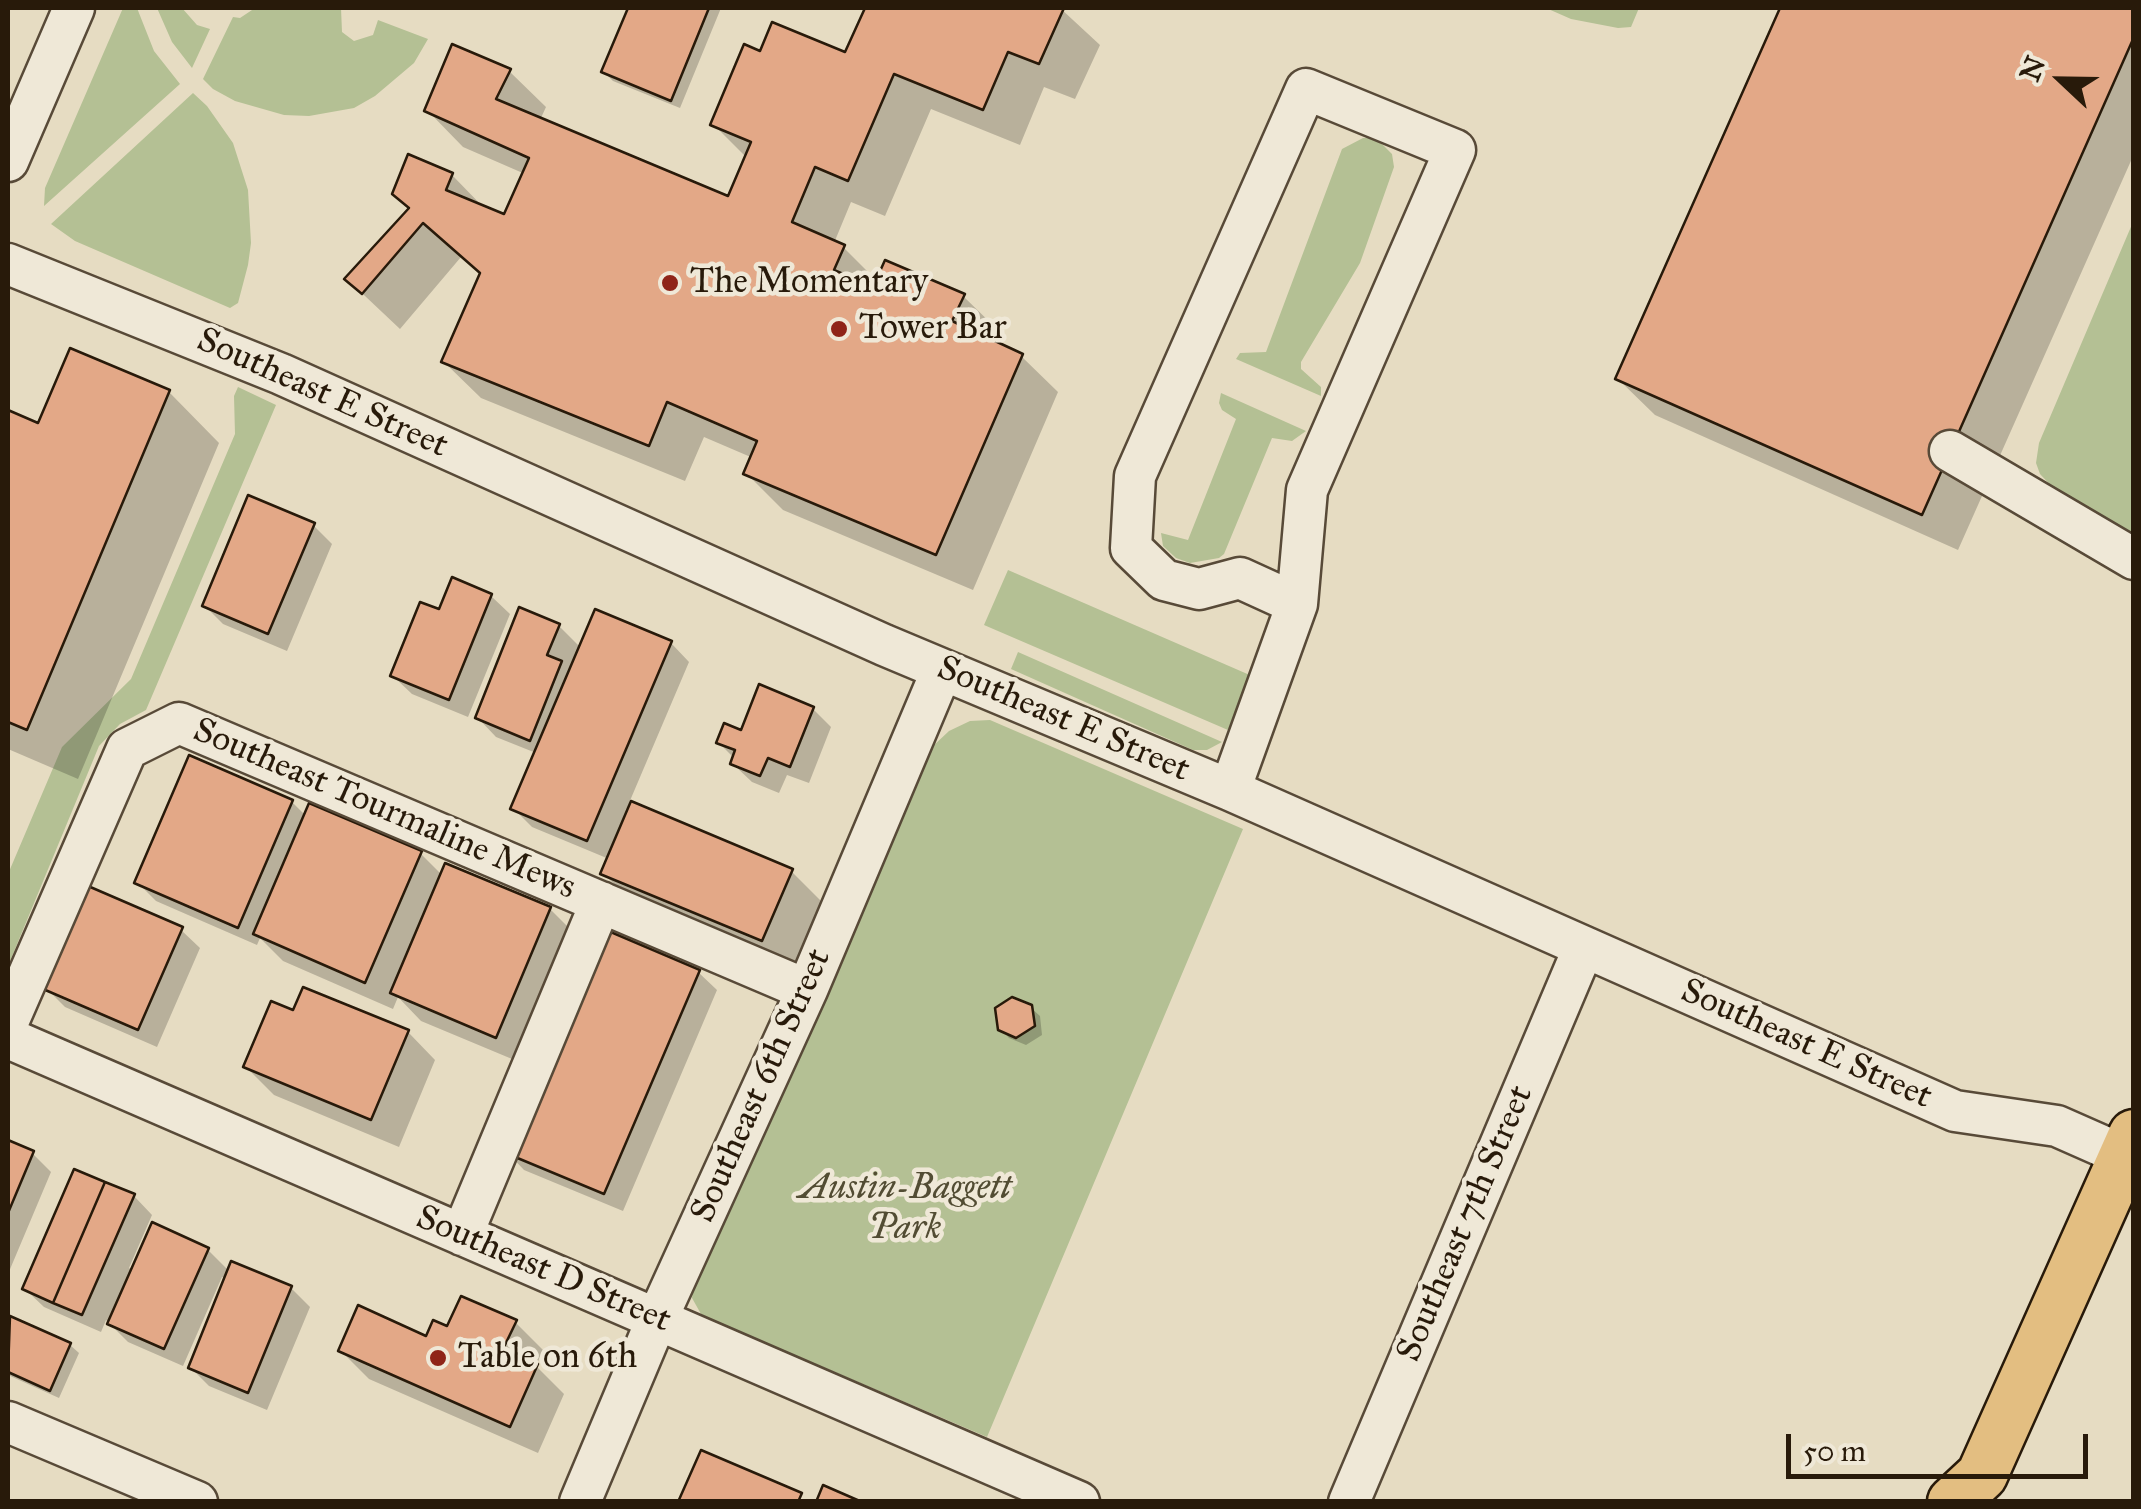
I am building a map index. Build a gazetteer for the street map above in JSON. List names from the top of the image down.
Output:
{
  "streets": {
    "street": [
      "Southeast E Street",
      "Southeast Tourmaline Mews",
      "Southeast 6th Street",
      "Southeast 7th Street",
      "Southeast D Street"
    ]
  },
  "crossings": [
    ["Southeast E Street", "Southeast 6th Street"],
    ["Southeast E Street", "Southeast 7th Street"],
    ["Southeast Tourmaline Mews", "Southeast 6th Street"],
    ["Southeast 6th Street", "Southeast D Street"]
  ],
  "parks": ["Austin-Baggett Park"],
  "places": ["The Momentary", "Tower Bar", "Table on 6th"],
  "scale_bar": "50 m",
  "north": "left"
}
